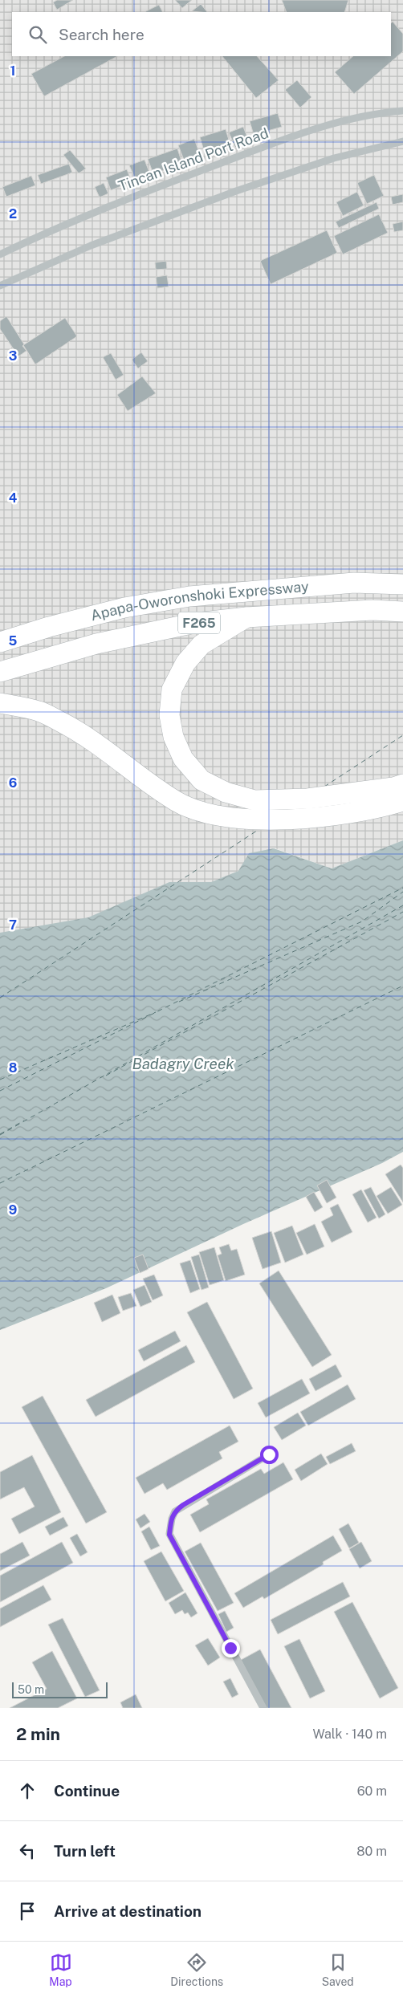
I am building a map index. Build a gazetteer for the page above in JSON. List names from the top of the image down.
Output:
{
  "streets": {
    "highway": ["Apapa-Oworonshoki Expressway", "F265"],
    "street": ["Tincan Island Port Road"]
  },
  "water": ["Badagry Creek"],
  "scale_bar": "50 m",
  "page": {
    "search": "Search here",
    "scale": "50 m",
    "heading": ["2 min", "Walk · 140 m"],
    "list": [
      ["Continue", "60 m"],
      ["Turn left", "80 m"],
      "Arrive at destination"
    ],
    "nav": ["Map", "Directions", "Saved"]
  },
  "grid": {
    "rows": [
      "1",
      "2",
      "3",
      "4",
      "5",
      "6",
      "7",
      "8",
      "9"
    ]
  }
}
